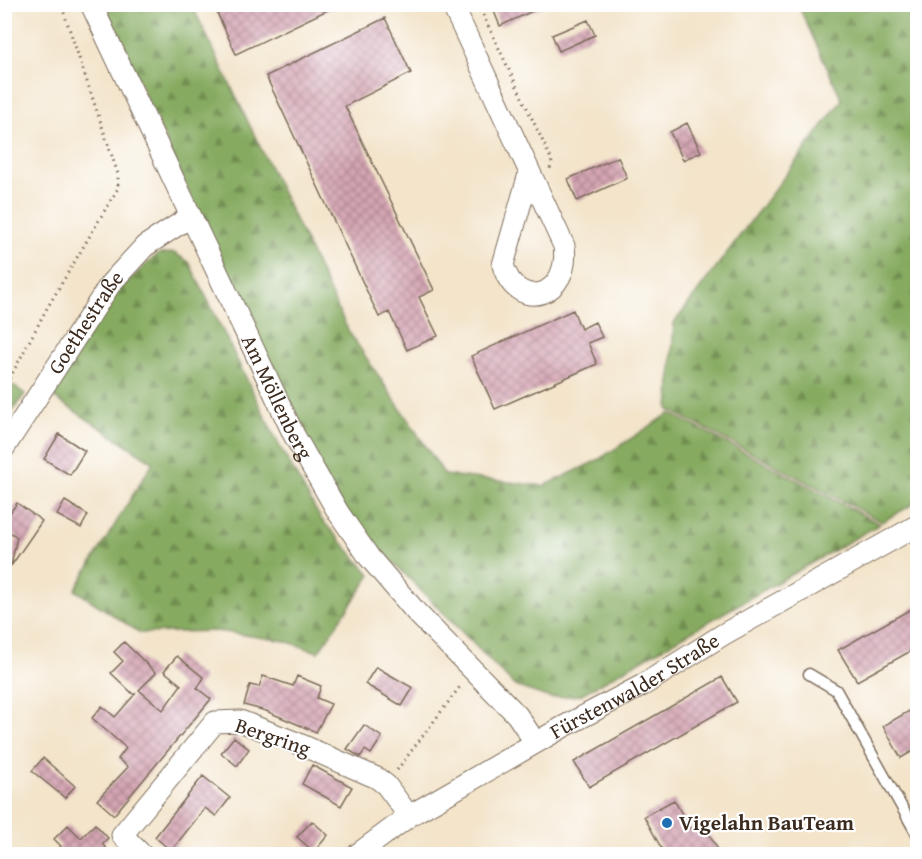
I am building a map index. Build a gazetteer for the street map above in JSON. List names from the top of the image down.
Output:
{
  "streets": {
    "street": [
      "Goethestraße",
      "Am Möllenberg",
      "Fürstenwalder Straße",
      "Bergring"
    ]
  },
  "crossings": [
    ["Goethestraße", "Am Möllenberg"],
    ["Am Möllenberg", "Fürstenwalder Straße"],
    ["Fürstenwalder Straße", "Bergring"]
  ],
  "places": ["Vigelahn BauTeam"]
}
